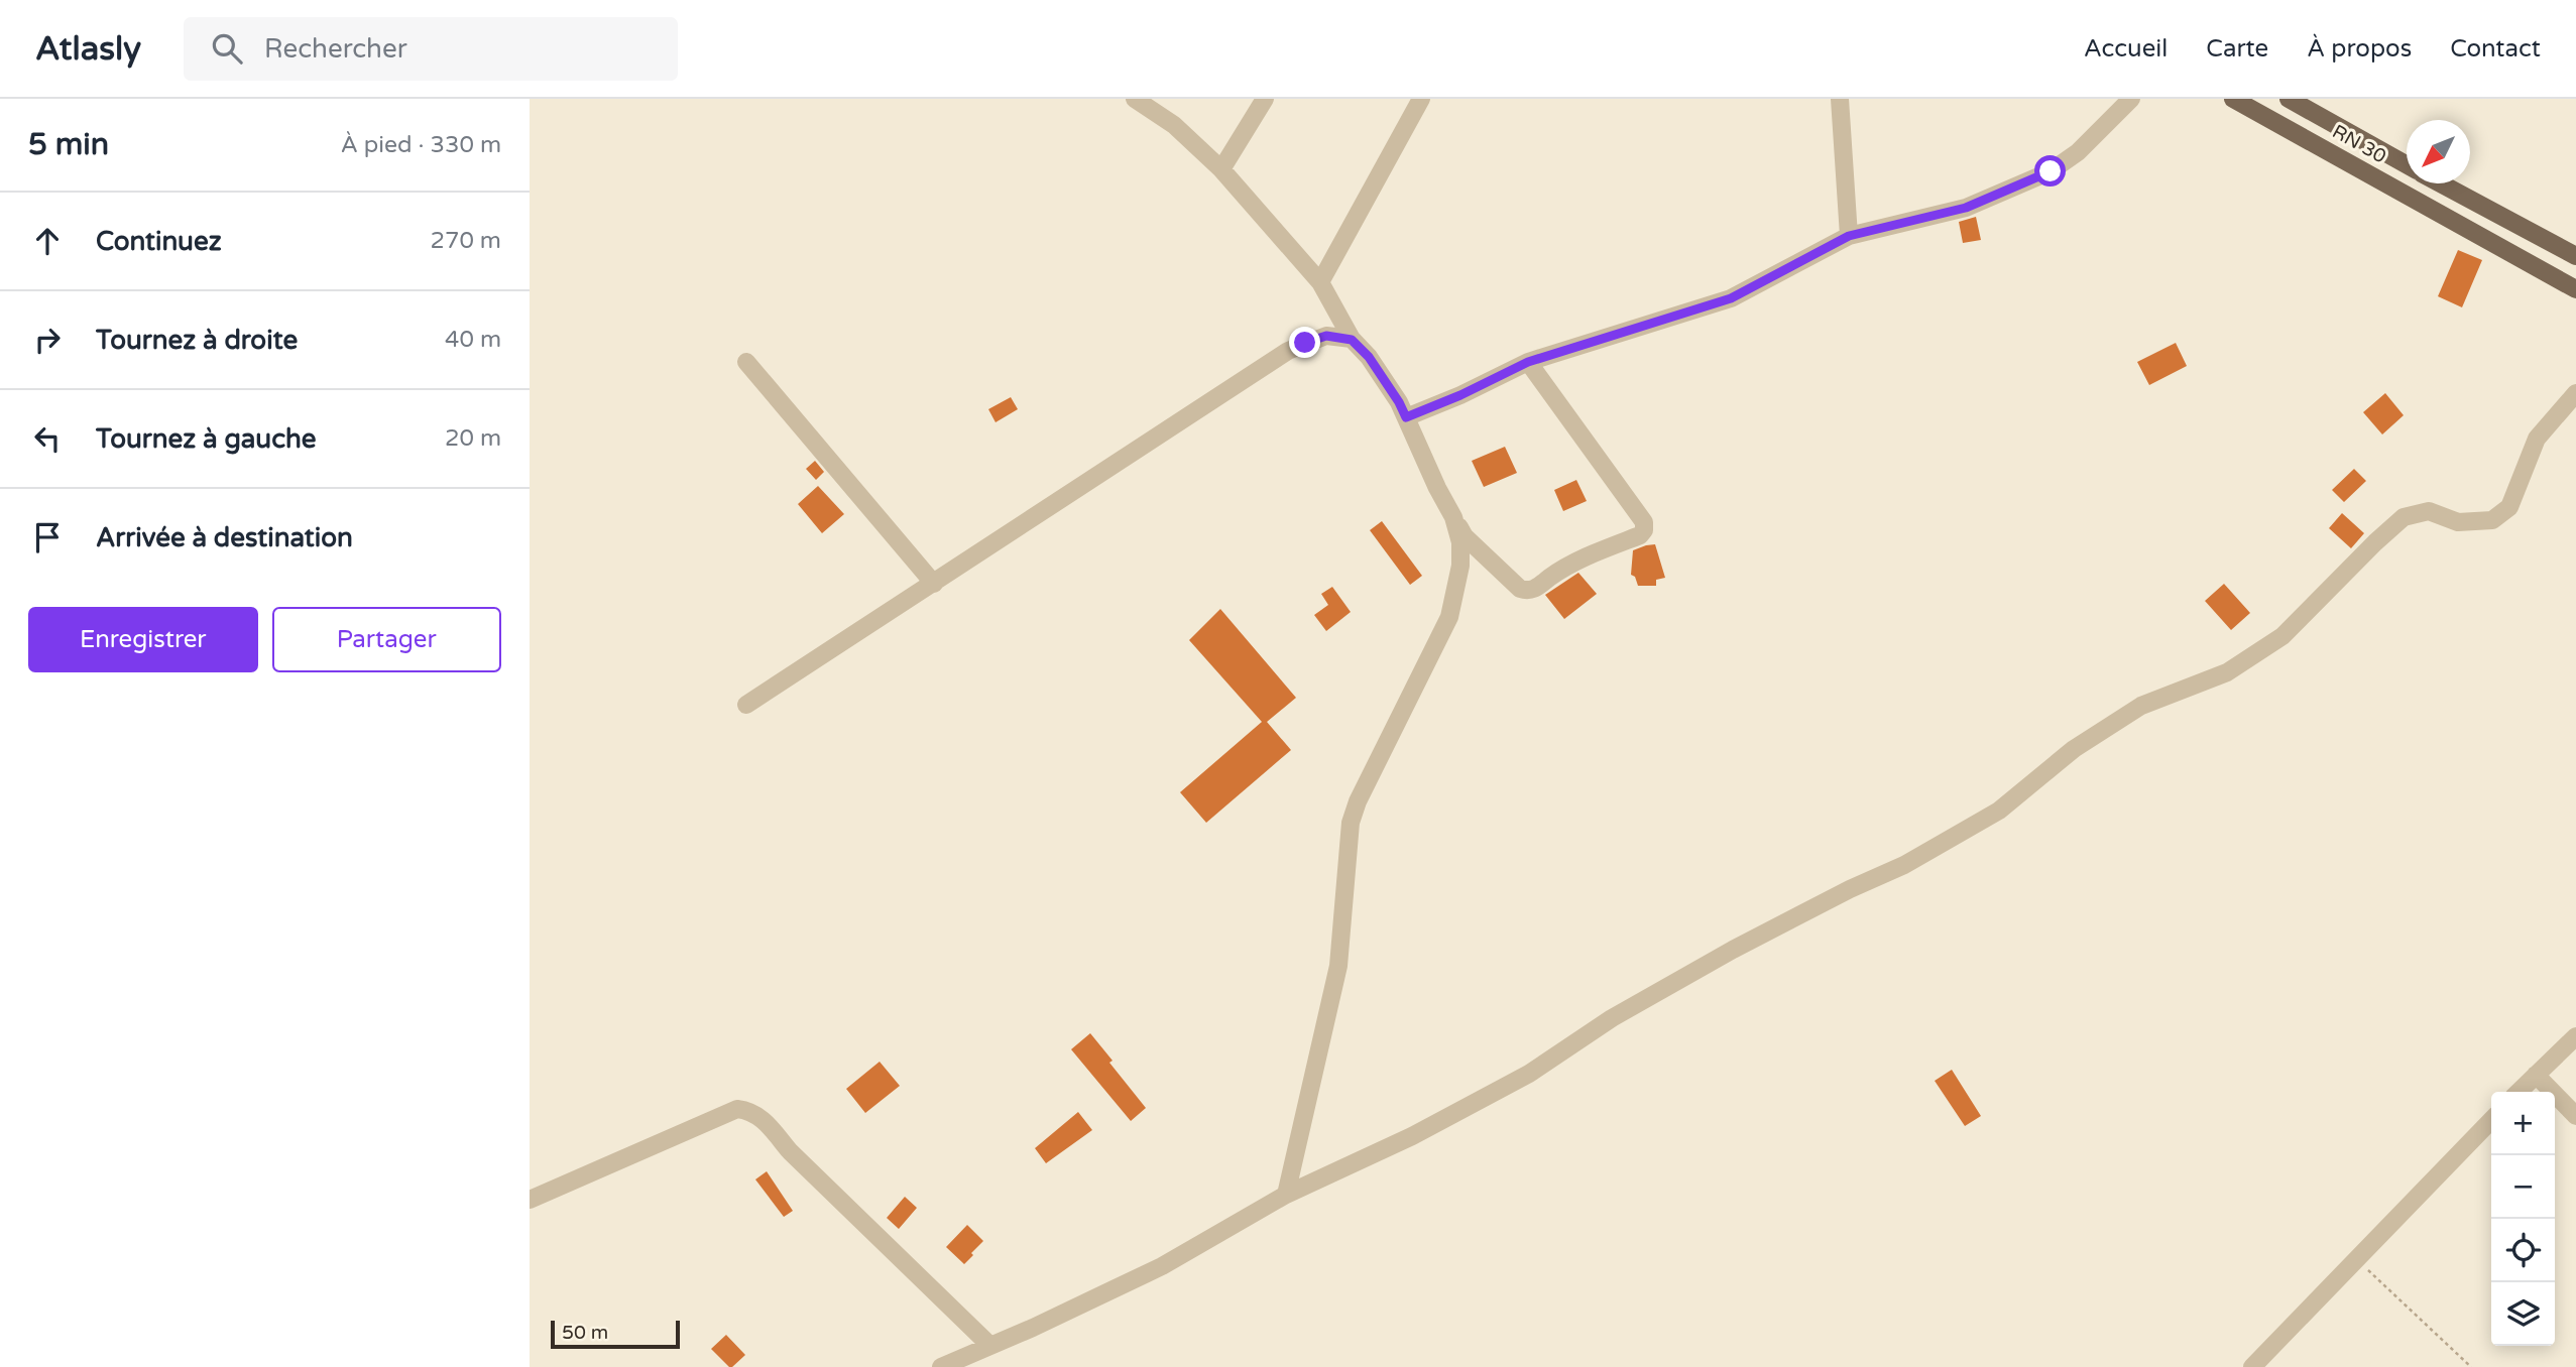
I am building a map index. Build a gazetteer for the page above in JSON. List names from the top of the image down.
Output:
{
  "streets": {
    "main road": ["RN 30"]
  },
  "scale_bar": "50 m",
  "north": "bottom left",
  "page": {
    "header": "Atlasly",
    "search": "Rechercher",
    "nav": [
      "Accueil",
      "Carte",
      "À propos",
      "Contact"
    ],
    "heading": ["5 min", "À pied · 330 m"],
    "list": [
      ["Continuez", "270 m"],
      ["Tournez à droite", "40 m"],
      ["Tournez à gauche", "20 m"],
      "Arrivée à destination"
    ],
    "buttons": ["Enregistrer", "Partager"],
    "map_buttons": ["+", "−"],
    "scale": "50 m"
  }
}
